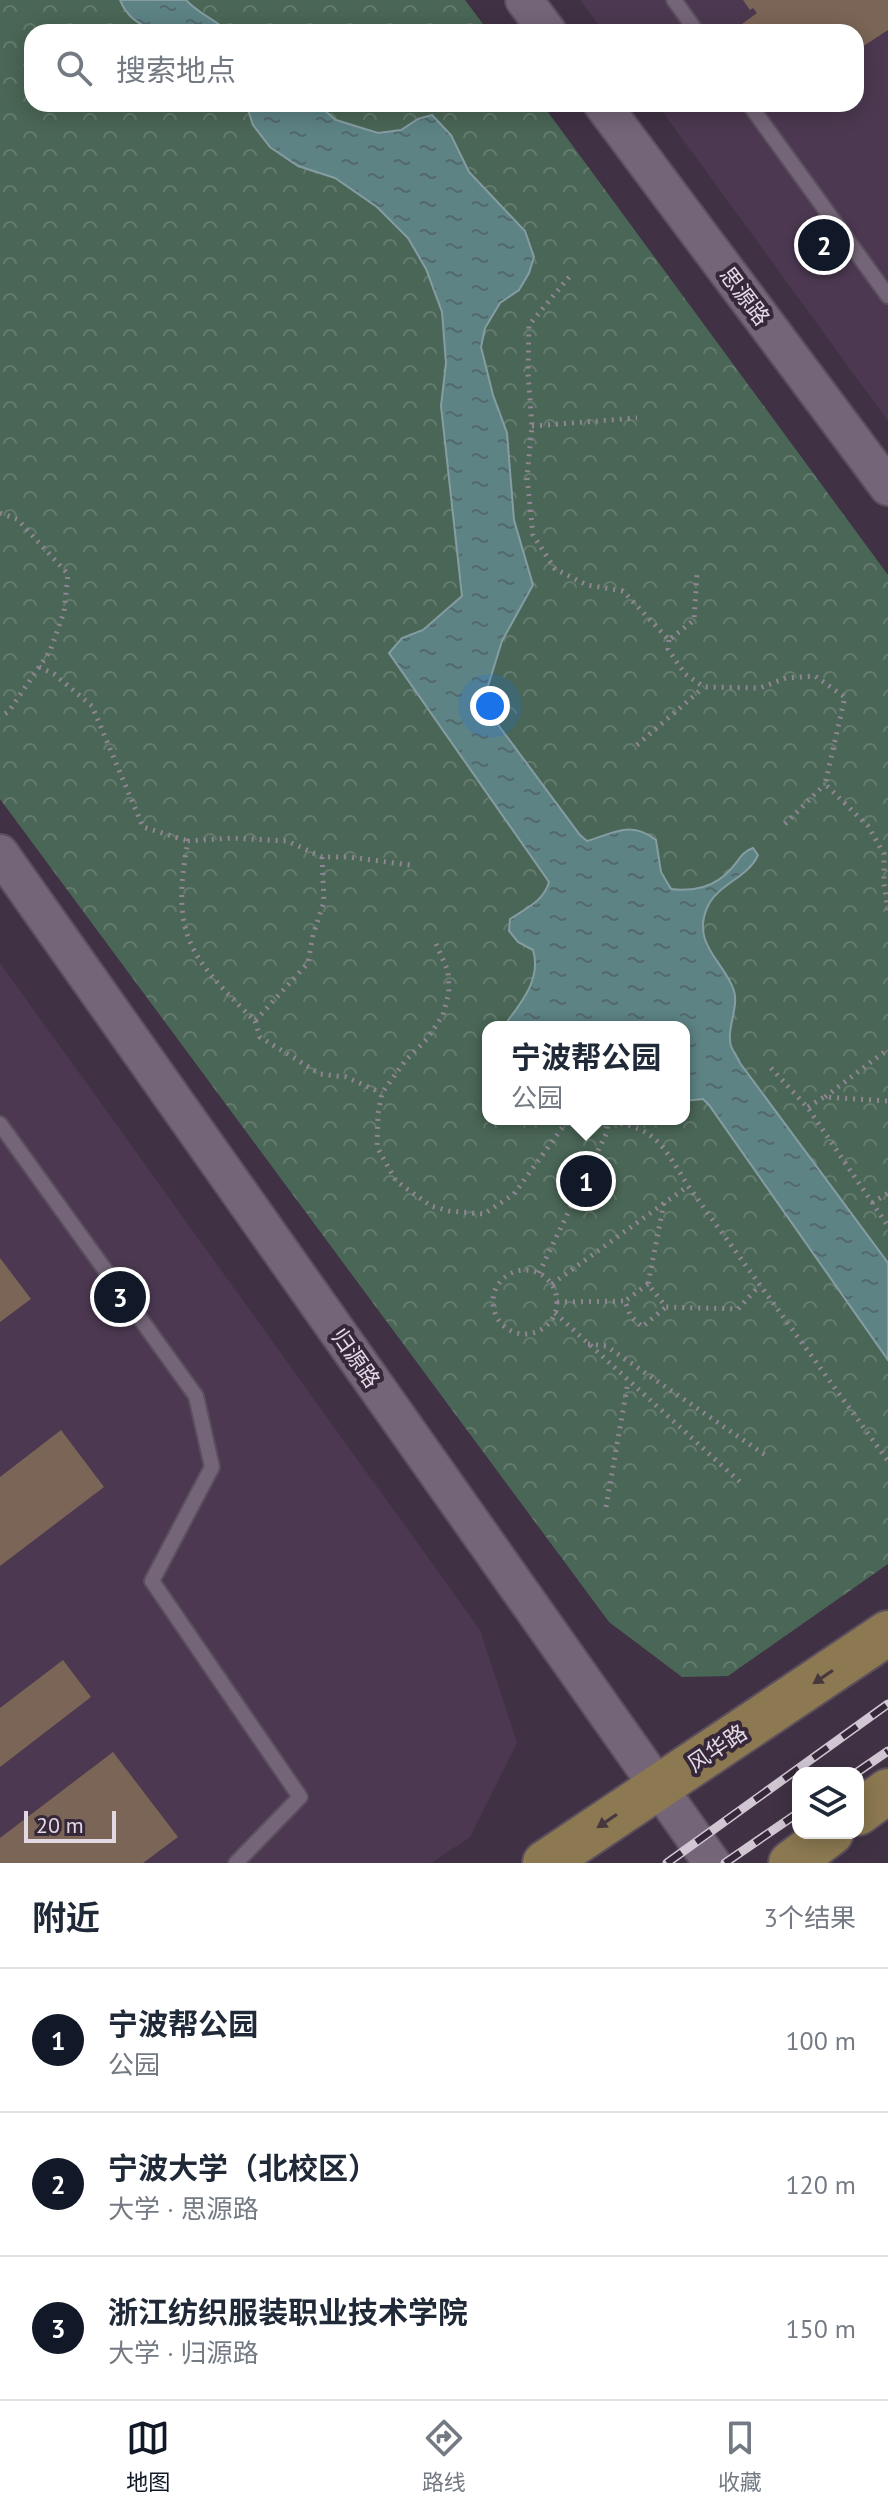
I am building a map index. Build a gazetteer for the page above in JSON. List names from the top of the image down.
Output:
{
  "streets": {
    "main road": ["风华路"],
    "street": ["思源路", "归源路"]
  },
  "crossings": [
    ["归源路", "风华路"]
  ],
  "one_way": ["风华路"],
  "scale_bar": "20 m",
  "page": {
    "search": "搜索地点",
    "pins": ["2", "1", "3"],
    "popup": ["宁波帮公园", "公园"],
    "scale": "20 m",
    "heading": ["附近", "3个结果"],
    "list": [
      {
        "mark": "1",
        "name": "宁波帮公园",
        "note": "公园",
        "value": "100 m"
      },
      {
        "mark": "2",
        "name": "宁波大学（北校区）",
        "note": "大学 · 思源路",
        "value": "120 m"
      },
      {
        "mark": "3",
        "name": "浙江纺织服装职业技术学院",
        "note": "大学 · 归源路",
        "value": "150 m"
      }
    ],
    "nav": ["地图", "路线", "收藏"]
  }
}
